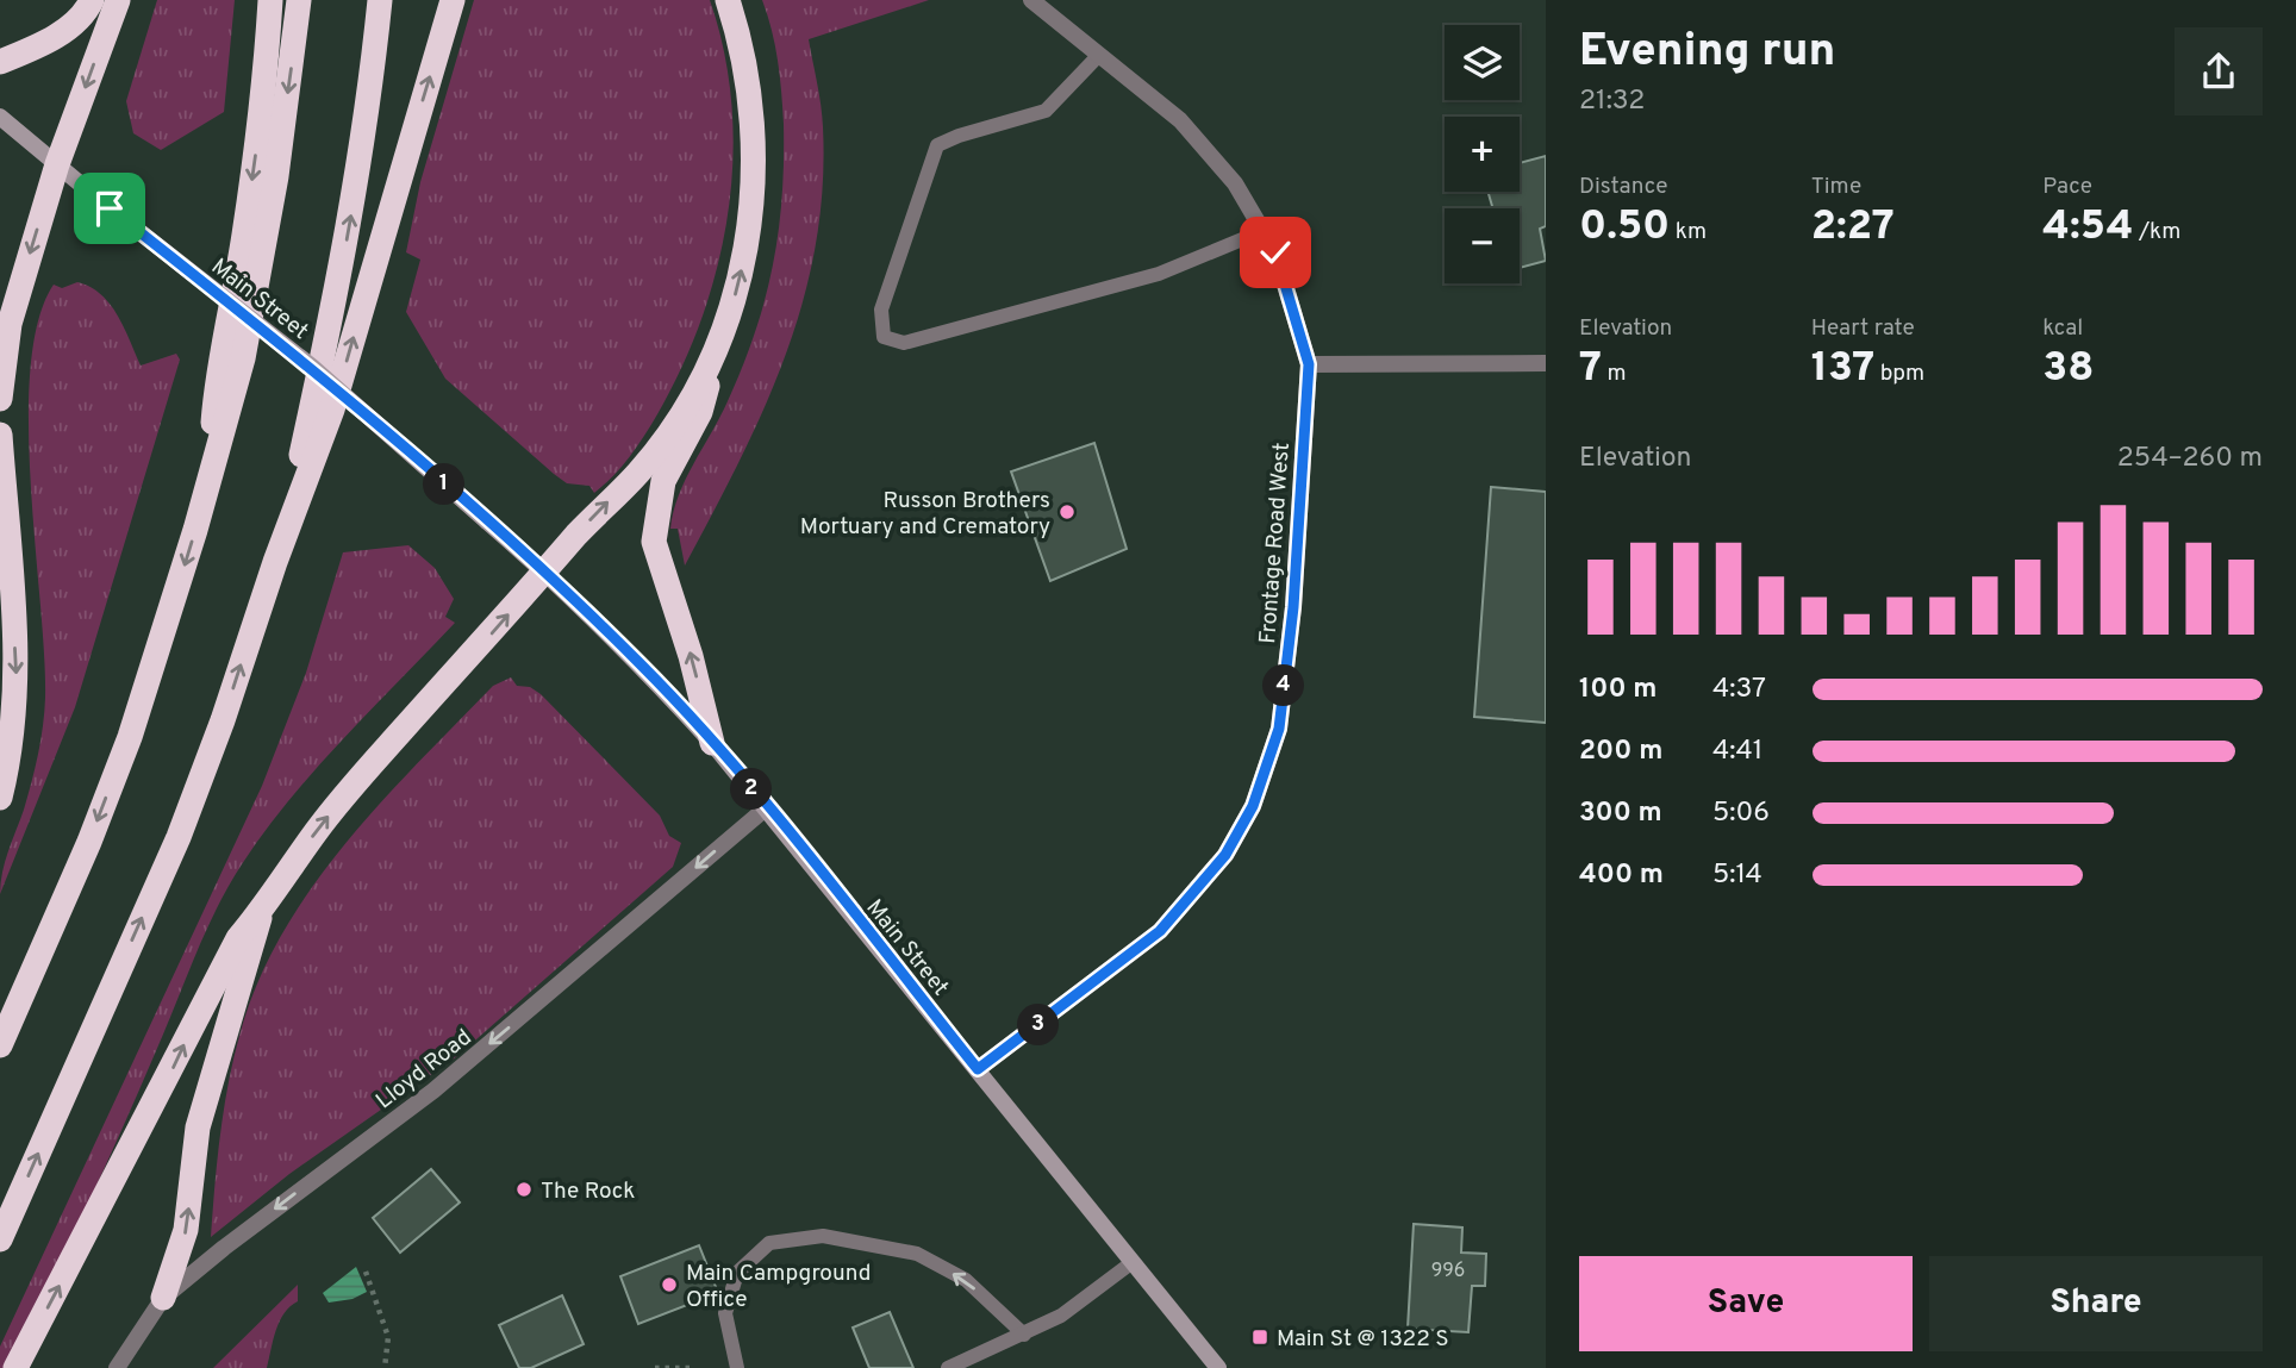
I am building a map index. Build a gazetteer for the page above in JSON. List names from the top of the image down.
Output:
{
  "streets": {
    "main road": ["Main Street"],
    "street": ["Frontage Road West", "Lloyd Road"]
  },
  "crossings": [
    ["Main Street", "Frontage Road West"],
    ["Main Street", "Lloyd Road"]
  ],
  "one_way": ["Lloyd Road"],
  "places": {
    "other": ["Russon Brothers Mortuary and Crematory", "The Rock", "Main Campground Office"],
    "transit": ["Main St @ 1322 S"]
  },
  "house_numbers": ["996"],
  "page": {
    "heading": ["Evening run", "21:32"],
    "map_buttons": ["+", "−"],
    "stats": [
      ["Distance", "0.50 km"],
      ["Time", "2:27"],
      ["Pace", "4:54 /km"],
      ["Elevation", "7 m"],
      ["Heart rate", "137 bpm"],
      ["kcal", "38"]
    ],
    "chart": ["Elevation", "254–260 m"],
    "pins": [
      "1",
      "4",
      "2",
      "3"
    ],
    "list": [
      {
        "name": "100 m",
        "note": "4:37"
      },
      {
        "name": "200 m",
        "note": "4:41"
      },
      {
        "name": "300 m",
        "note": "5:06"
      },
      {
        "name": "400 m",
        "note": "5:14"
      }
    ],
    "buttons": ["Save", "Share"]
  }
}
